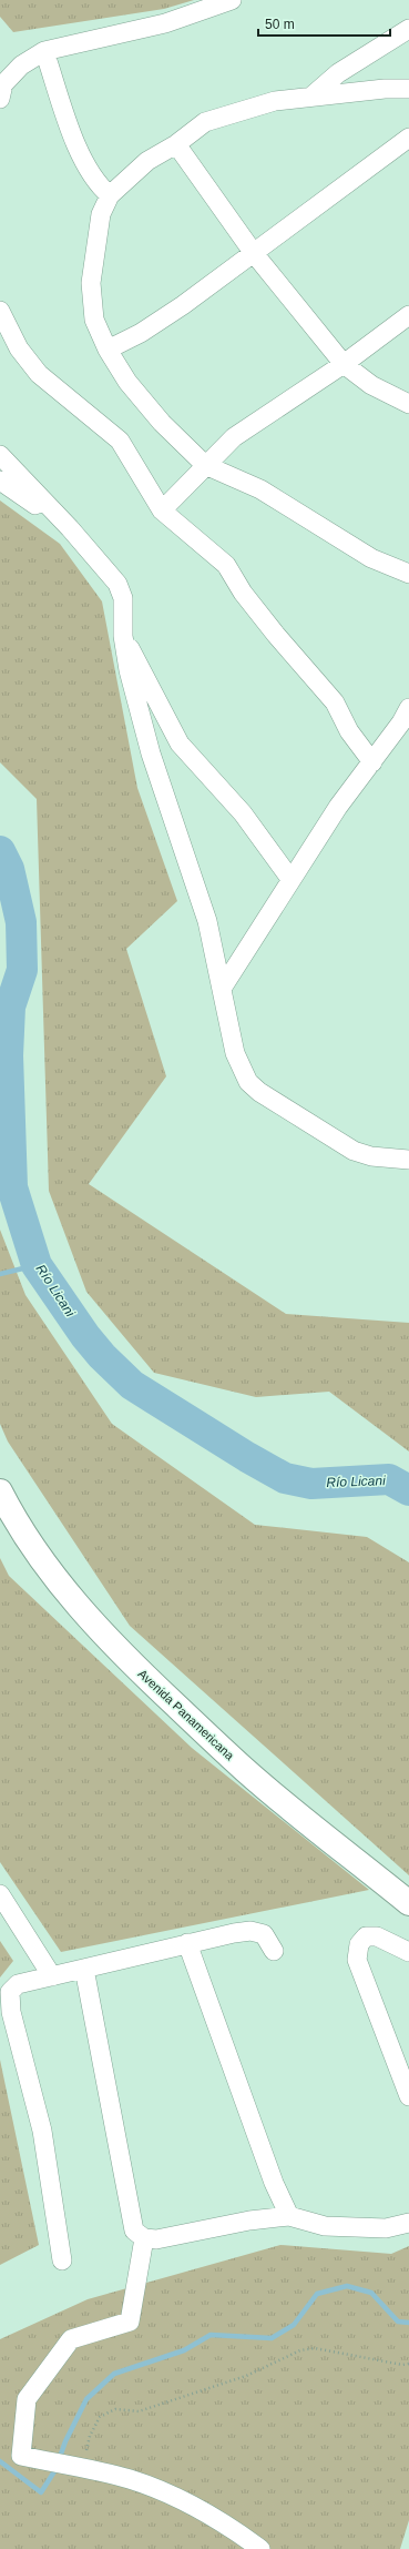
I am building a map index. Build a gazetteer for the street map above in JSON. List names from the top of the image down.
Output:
{
  "streets": {
    "main road": ["Avenida Panamericana"]
  },
  "water": ["Río Licani"],
  "scale_bar": "50 m"
}
